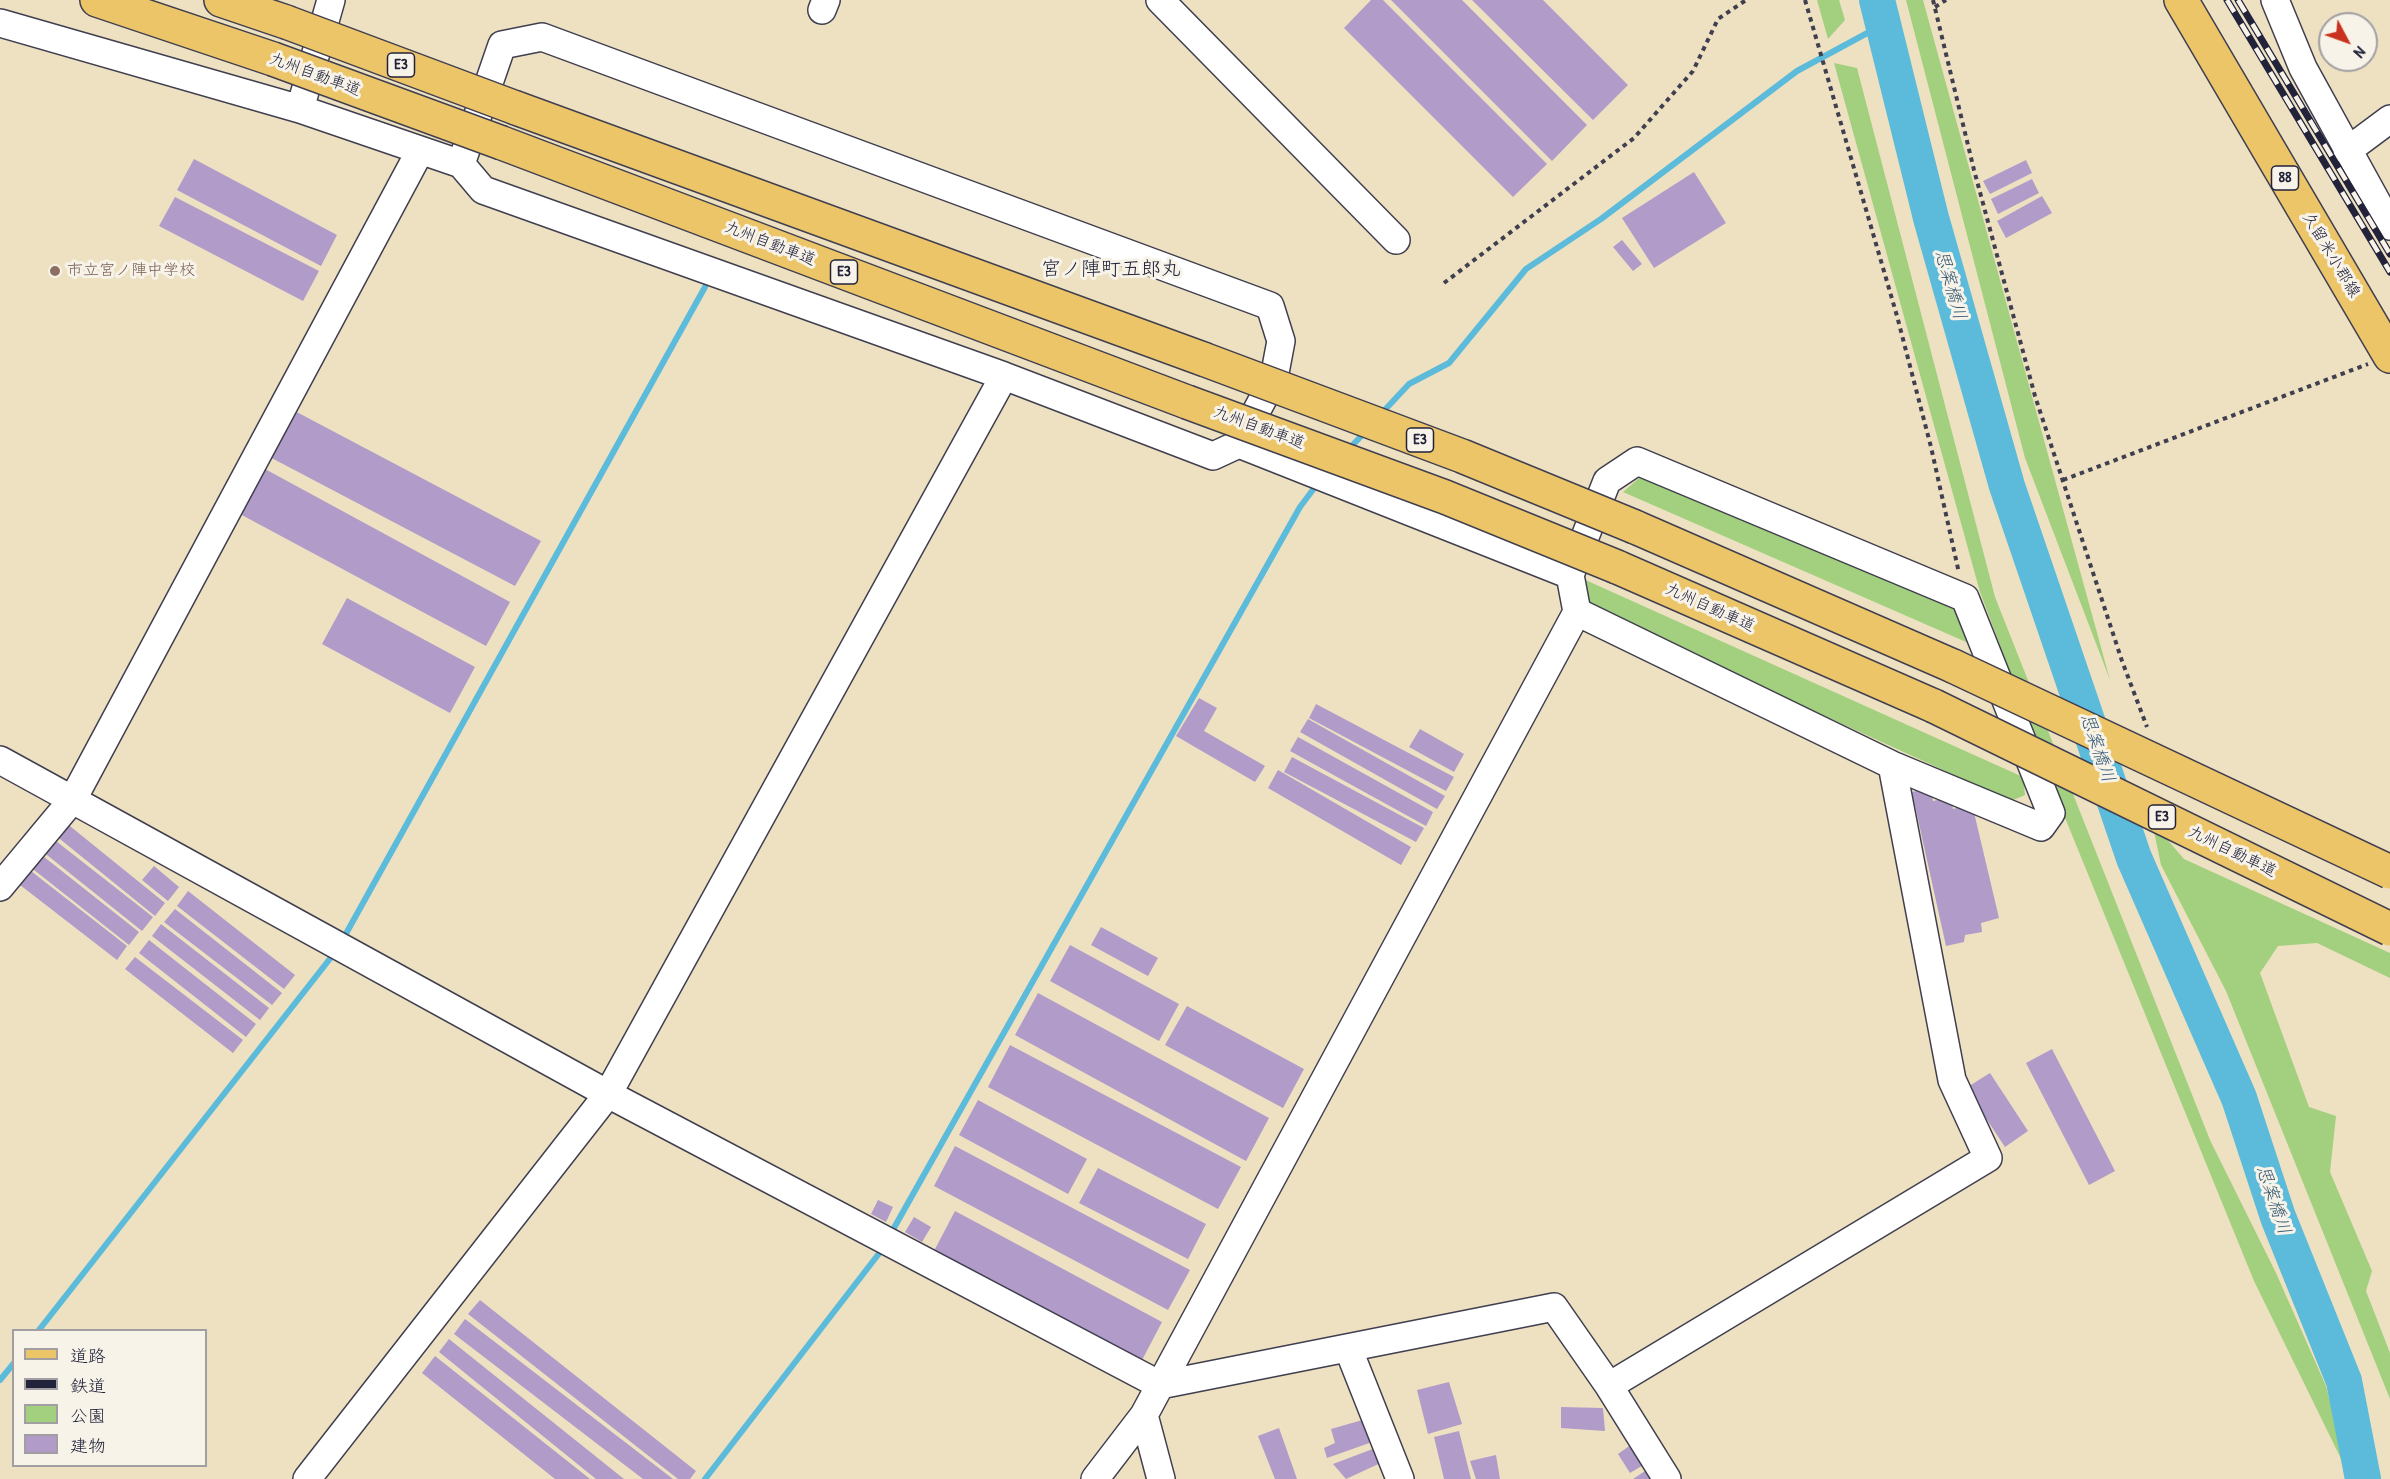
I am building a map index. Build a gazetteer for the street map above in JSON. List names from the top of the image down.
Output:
{
  "streets": {
    "main road": [
      "E3",
      "九州自動車道",
      "88",
      "久留米小郡線"
    ]
  },
  "districts": ["宮ノ陣町五郎丸"],
  "water": ["思案橋川"],
  "places": ["市立宮ノ陣中学校"],
  "legend": [
    "道路",
    "鉄道",
    "公園",
    "建物"
  ],
  "north": "bottom right"
}
